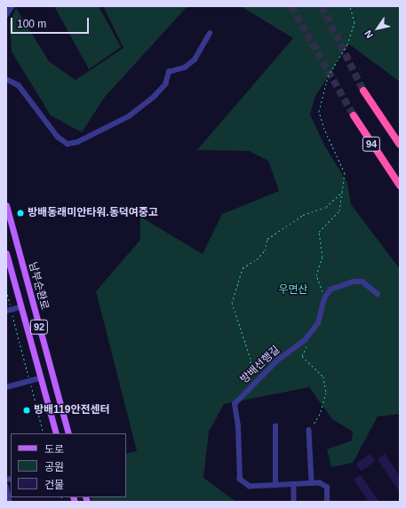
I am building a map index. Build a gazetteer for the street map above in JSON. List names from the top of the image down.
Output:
{
  "streets": {
    "highway": ["94"],
    "main road": ["남부순환로", "92"],
    "street": ["방배선행길"]
  },
  "parks": ["우면산"],
  "places": ["방배동래미안타워.동덕여중고", "방배119안전센터"],
  "legend": ["도로", "공원", "건물"],
  "scale_bar": "100 m",
  "north": "bottom left"
}
